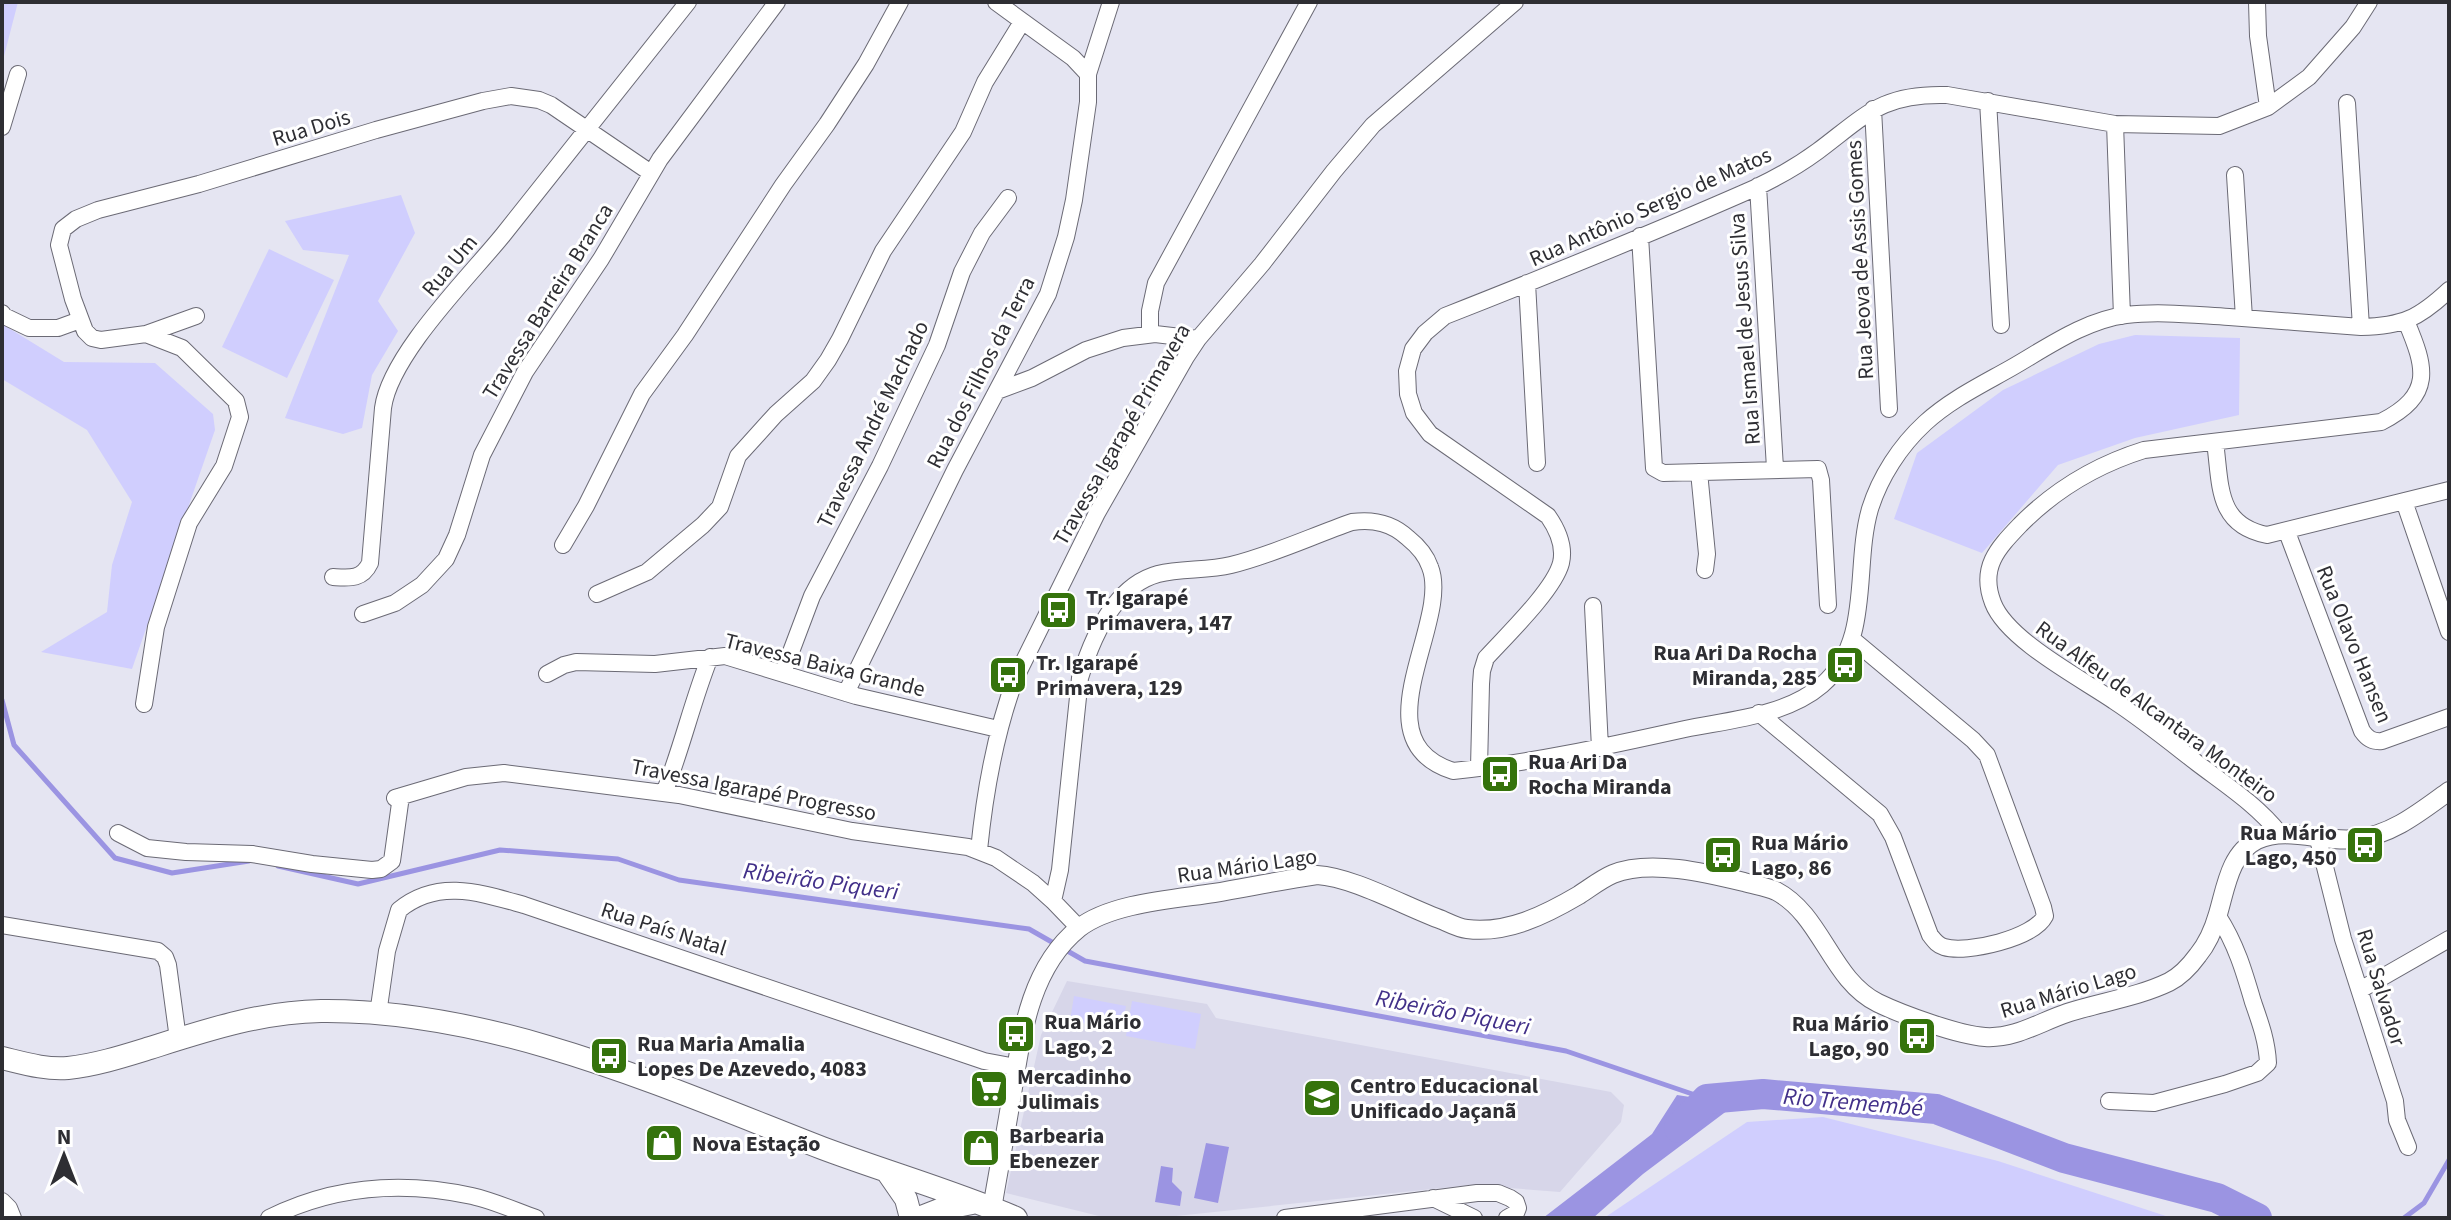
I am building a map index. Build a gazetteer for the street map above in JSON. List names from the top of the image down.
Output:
{
  "streets": {
    "street": [
      "Rua Dois",
      "Rua Antônio Sergio de Matos",
      "Rua Jeova de Assis Gomes",
      "Rua Um",
      "Travessa Barreira Branca",
      "Rua Ismael de Jesus Silva",
      "Rua dos Filhos da Terra",
      "Travessa André Machado",
      "Travessa Igarapé Primavera",
      "Rua Olavo Hansen",
      "Travessa Baixa Grande",
      "Rua Alfeu de Alcantara Monteiro",
      "Travessa Igarapé Progresso",
      "Rua Mário Lago",
      "Rua País Natal",
      "Rua Salvador"
    ]
  },
  "crossings": [
    ["Rua Dois", "Rua Um"],
    ["Rua Dois", "Travessa Barreira Branca"],
    ["Rua Antônio Sergio de Matos", "Rua Jeova de Assis Gomes"],
    ["Rua Antônio Sergio de Matos", "Rua Ismael de Jesus Silva"],
    ["Rua dos Filhos da Terra", "Travessa Baixa Grande"],
    ["Travessa André Machado", "Travessa Baixa Grande"],
    ["Travessa Igarapé Primavera", "Travessa Baixa Grande"],
    ["Travessa Igarapé Primavera", "Travessa Igarapé Progresso"],
    ["Rua Alfeu de Alcantara Monteiro", "Rua Mário Lago"],
    ["Travessa Igarapé Progresso", "Rua Mário Lago"],
    ["Rua Mário Lago", "Rua País Natal"]
  ],
  "water": ["Ribeirão Piqueri", "Rio Tremembé"],
  "places": {
    "bus stop": [
      "Tr. Igarapé Primavera, 147",
      "Rua Ari Da Rocha Miranda, 285",
      "Tr. Igarapé Primavera, 129",
      "Rua Ari Da Rocha Miranda",
      "Rua Mário Lago, 450",
      "Rua Mário Lago, 86",
      "Rua Mário Lago, 2",
      "Rua Mário Lago, 90",
      "Rua Maria Amalia Lopes De Azevedo, 4083"
    ],
    "supermarket": ["Mercadinho Julimais"],
    "school or university": ["Centro Educacional Unificado Jaçanã"],
    "shop": ["Nova Estação", "Barbearia Ebenezer"]
  },
  "north": "top"
}
